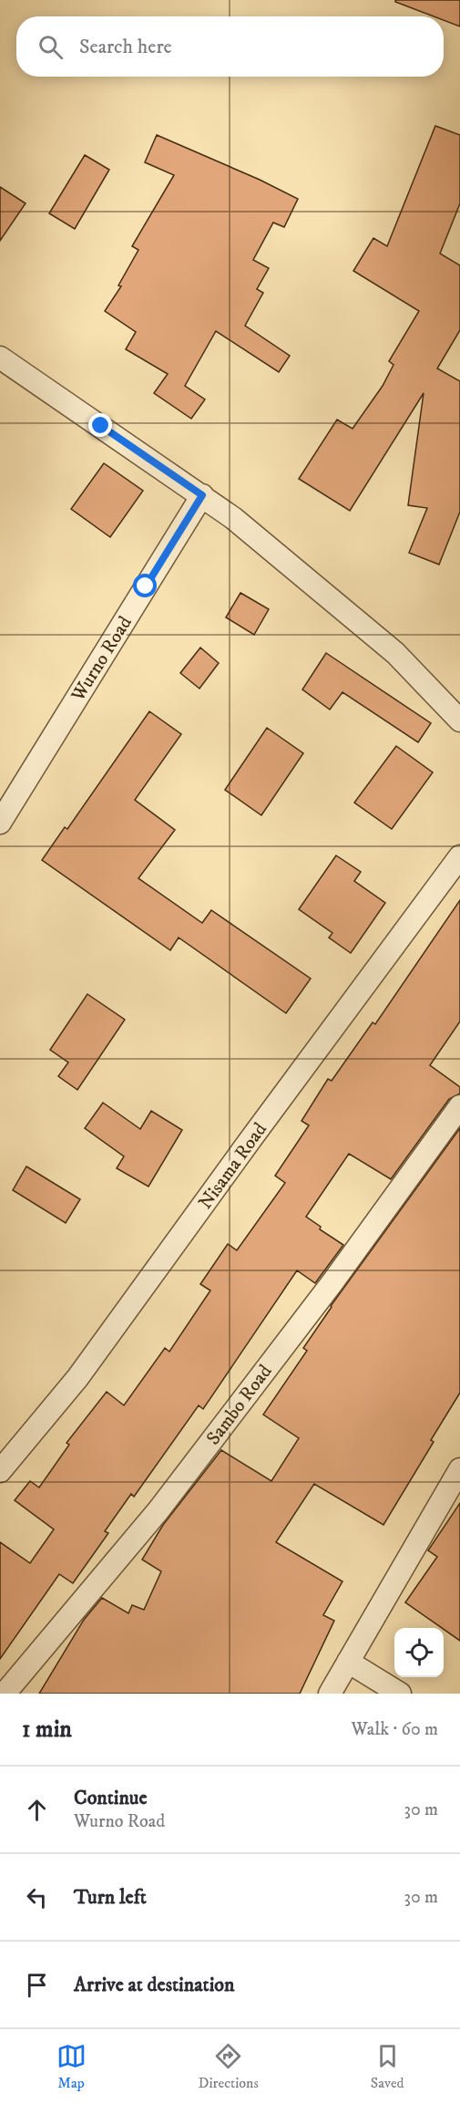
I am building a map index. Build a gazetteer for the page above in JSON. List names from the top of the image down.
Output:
{
  "streets": {
    "street": ["Wurno Road", "Nisama Road", "Sambo Road"]
  },
  "page": {
    "search": "Search here",
    "heading": ["1 min", "Walk · 60 m"],
    "list": [
      ["Continue", "Wurno Road", "30 m"],
      ["Turn left", "30 m"],
      "Arrive at destination"
    ],
    "nav": ["Map", "Directions", "Saved"]
  }
}
